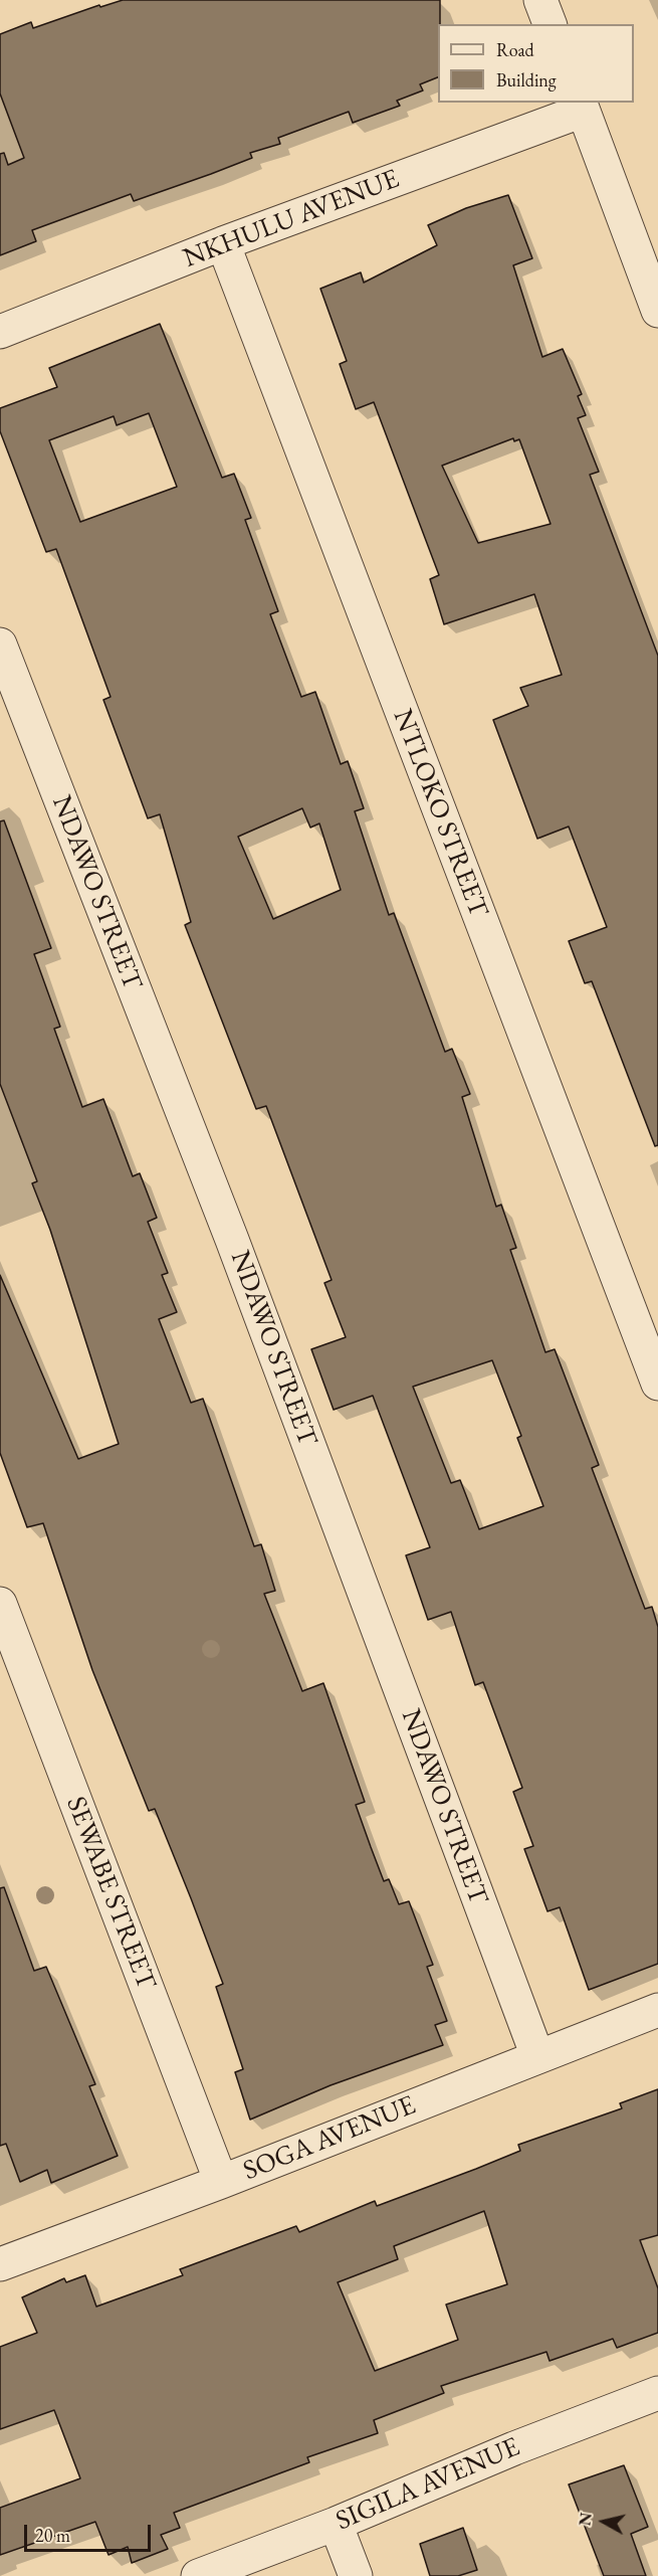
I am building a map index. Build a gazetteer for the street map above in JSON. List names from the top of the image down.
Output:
{
  "streets": {
    "street": [
      "NKHULU AVENUE",
      "NTLOKO STREET",
      "NDAWO STREET",
      "SEWABE STREET",
      "SOGA AVENUE",
      "SIGILA AVENUE"
    ]
  },
  "crossings": [
    ["NKHULU AVENUE", "NTLOKO STREET"],
    ["NDAWO STREET", "SOGA AVENUE"],
    ["SEWABE STREET", "SOGA AVENUE"]
  ],
  "legend": ["Road", "Building"],
  "scale_bar": "20 m",
  "north": "left"
}
